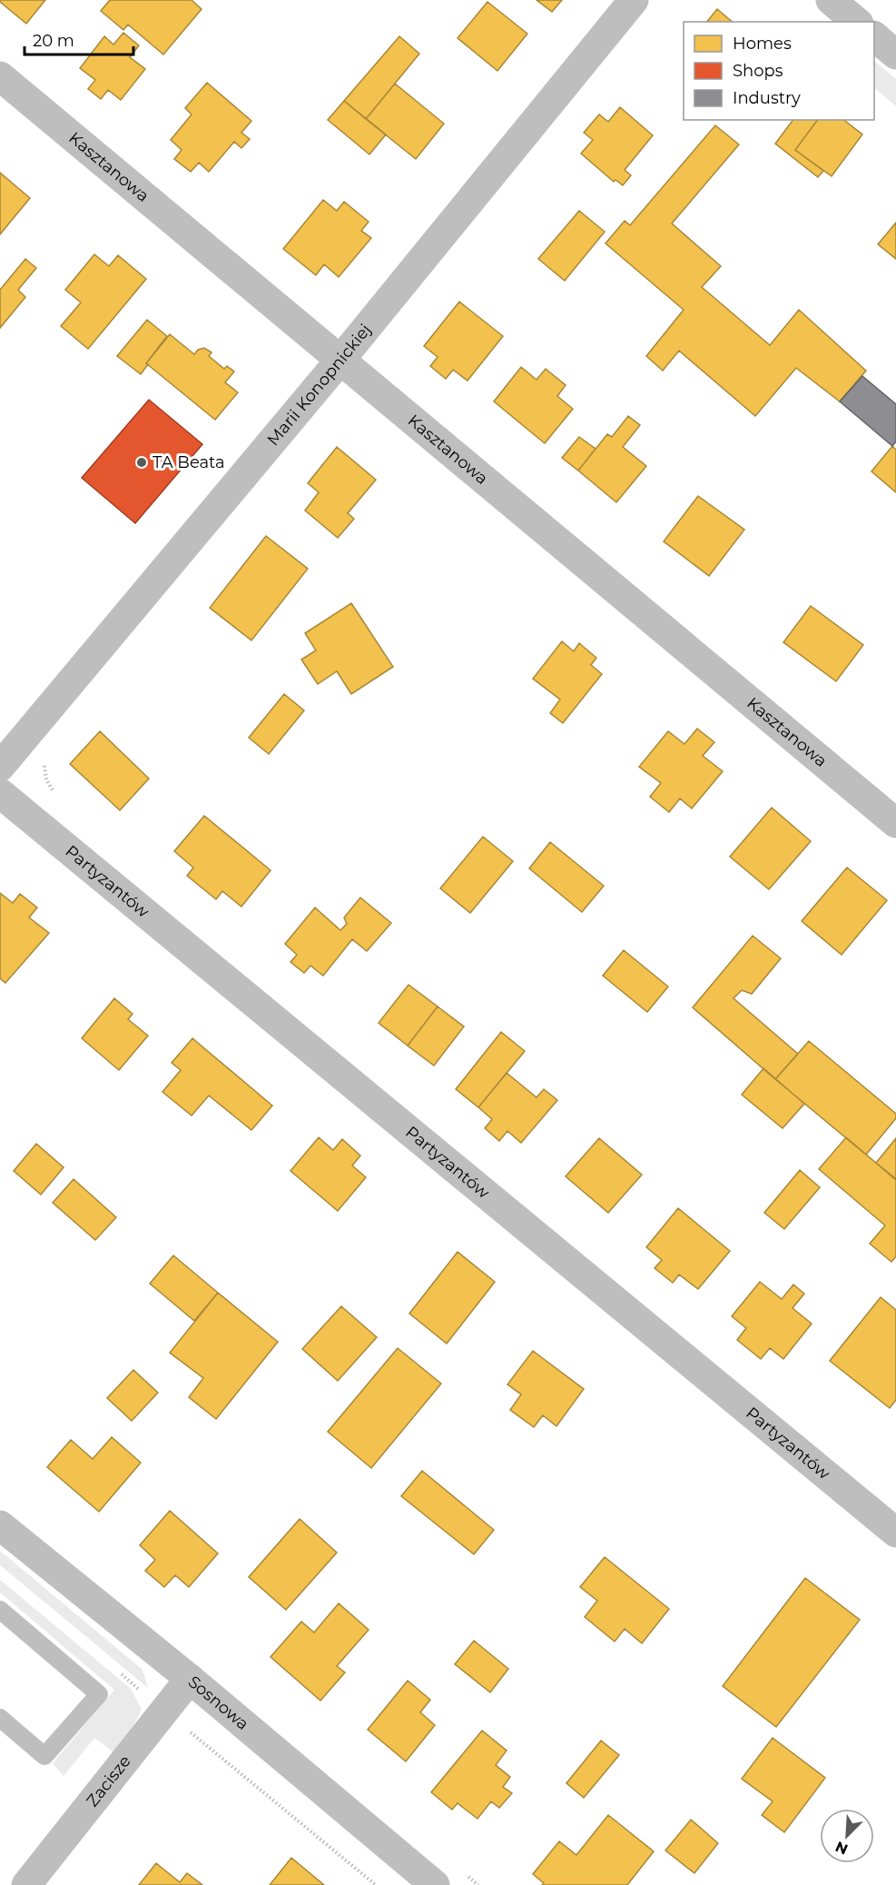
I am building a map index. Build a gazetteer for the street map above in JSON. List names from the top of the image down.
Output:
{
  "streets": {
    "street": [
      "Kasztanowa",
      "Marii Konopnickiej",
      "Partyzantów",
      "Sosnowa",
      "Zacisze"
    ]
  },
  "crossings": [
    ["Kasztanowa", "Marii Konopnickiej"],
    ["Sosnowa", "Zacisze"]
  ],
  "places": ["TA Beata"],
  "legend": ["Homes", "Shops", "Industry"],
  "scale_bar": "20 m",
  "north": "bottom left"
}
